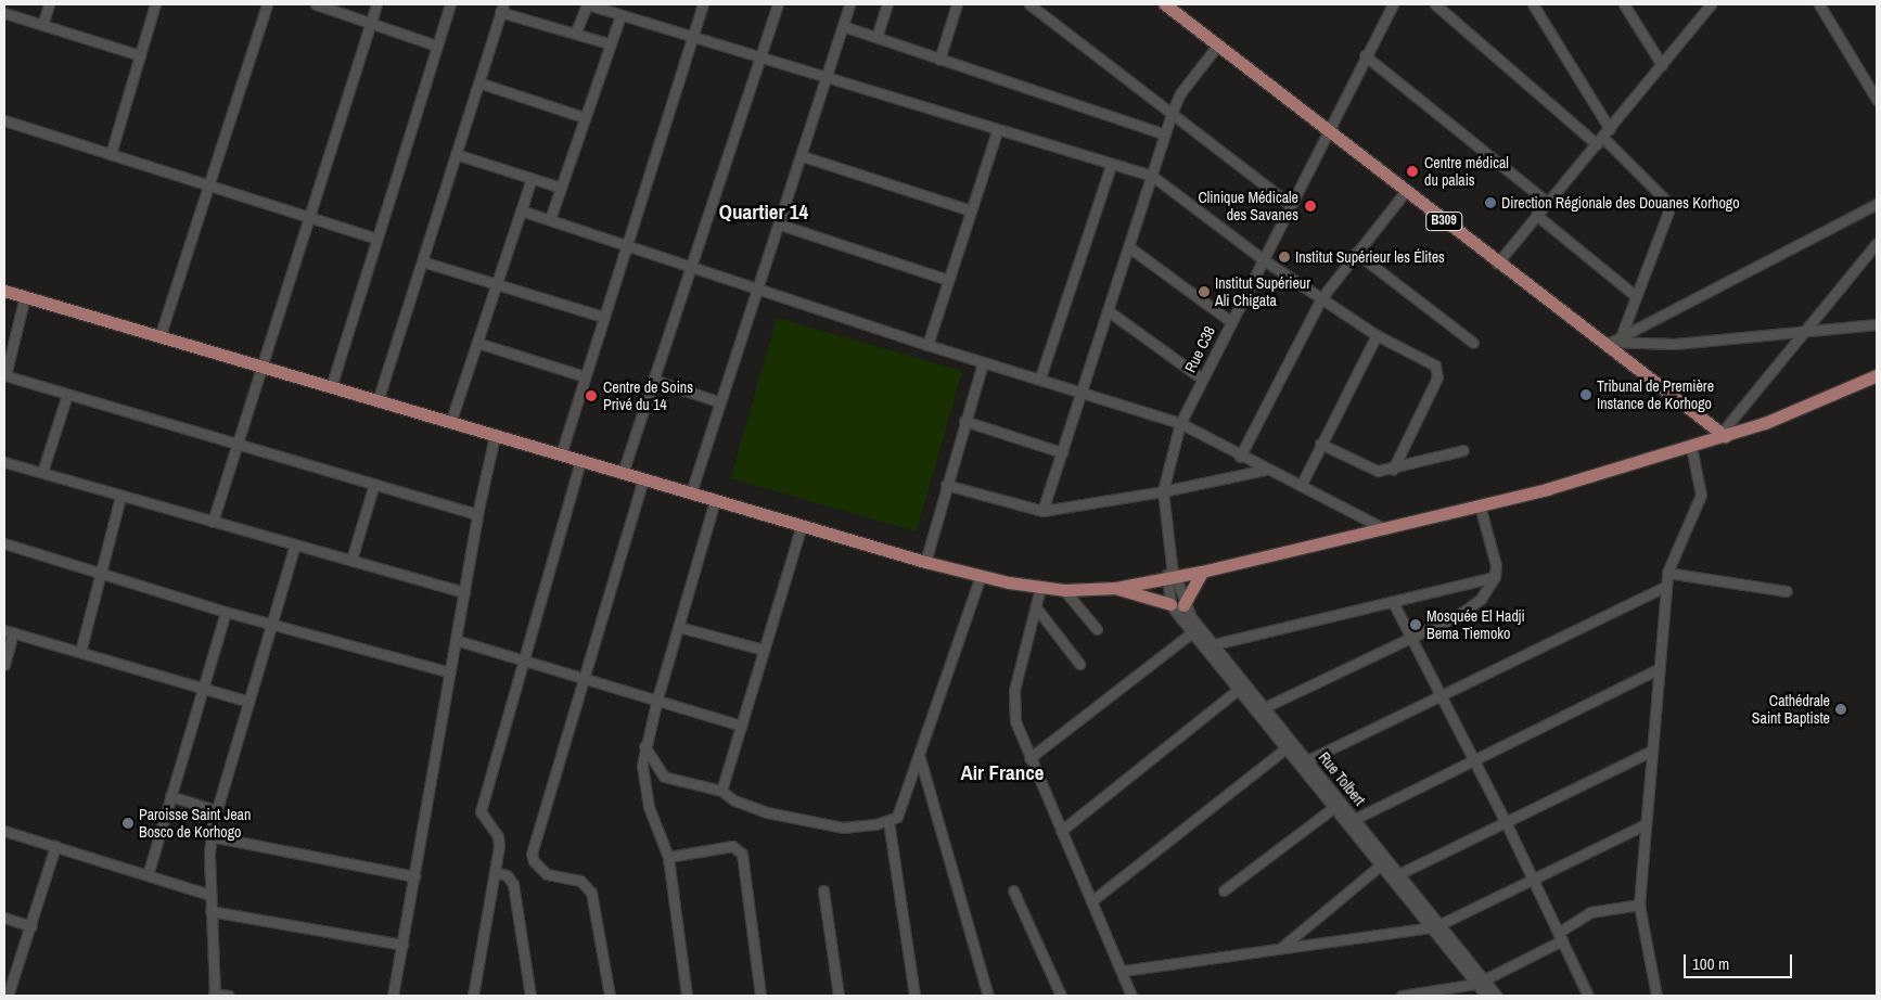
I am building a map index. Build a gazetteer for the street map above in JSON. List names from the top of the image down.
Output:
{
  "streets": {
    "main road": ["B309"],
    "street": ["Rue C38", "Rue Tolbert"]
  },
  "crossings": [
    ["B309", "Rue C38"],
    ["Rue C38", "Rue Tolbert"]
  ],
  "districts": ["Quartier 14", "Air France"],
  "places": [
    "Centre médical du palais",
    "Direction Régionale des Douanes Korhogo",
    "Clinique Médicale des Savanes",
    "Institut Supérieur les Élites",
    "Institut Supérieur Ali Chigata",
    "Tribunal de Première Instance de Korhogo",
    "Centre de Soins Privé du 14",
    "Mosquée El Hadji Bema Tiemoko",
    "Cathédrale Saint Baptiste",
    "Paroisse Saint Jean Bosco de Korhogo"
  ],
  "scale_bar": "100 m"
}
